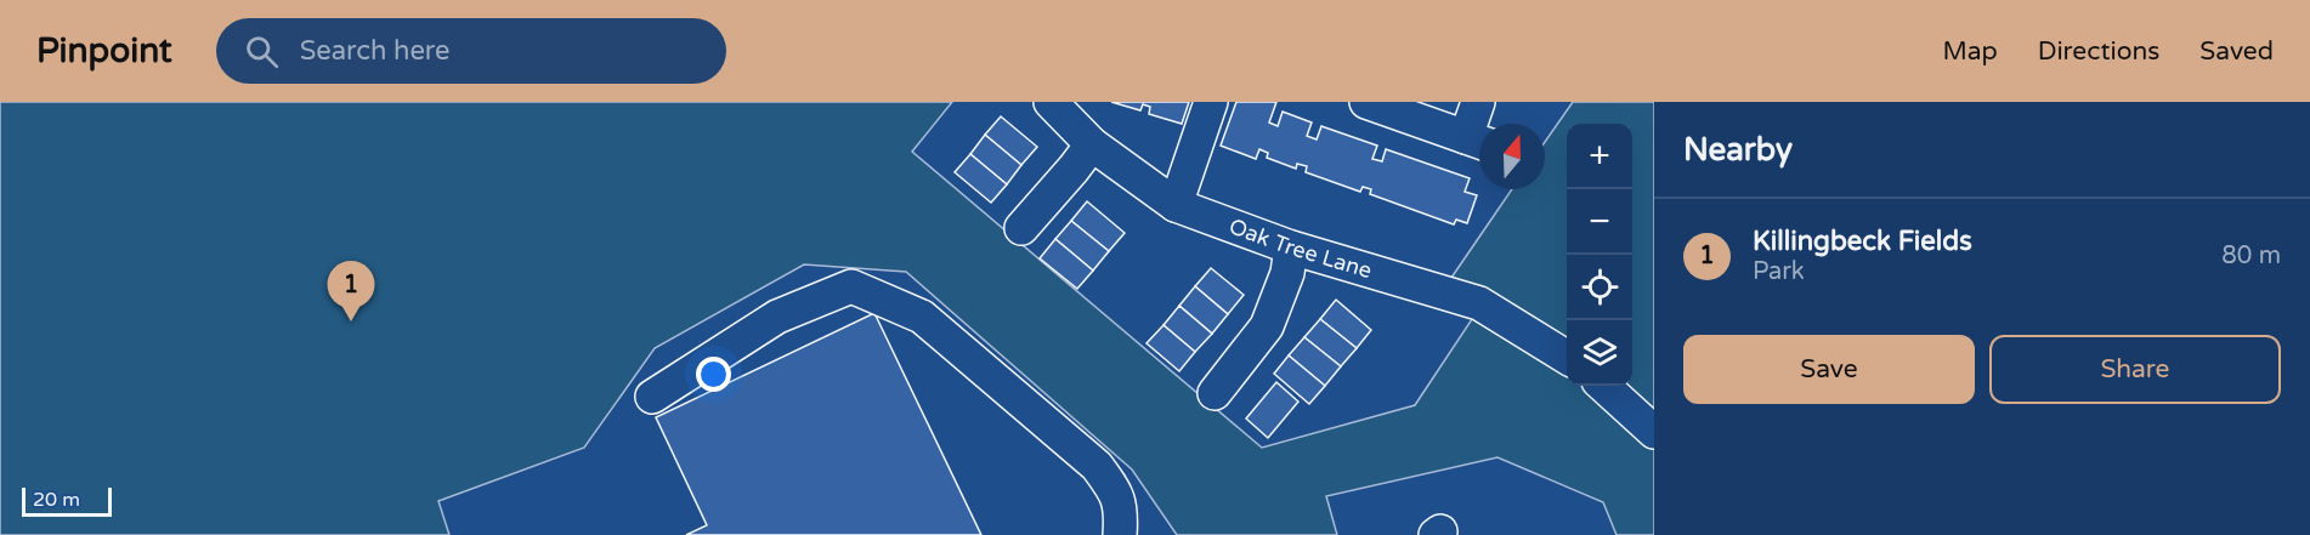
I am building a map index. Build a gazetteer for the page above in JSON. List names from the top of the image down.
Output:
{
  "streets": {
    "street": ["Oak Tree Lane"]
  },
  "scale_bar": "20 m",
  "north": "top",
  "page": {
    "header": "Pinpoint",
    "search": "Search here",
    "nav": ["Map", "Directions", "Saved"],
    "heading": "Nearby",
    "map_buttons": ["+", "−"],
    "list": [
      {
        "mark": "1",
        "name": "Killingbeck Fields",
        "note": "Park",
        "value": "80 m"
      }
    ],
    "pins": "1",
    "buttons": ["Save", "Share"],
    "scale": "20 m"
  }
}
